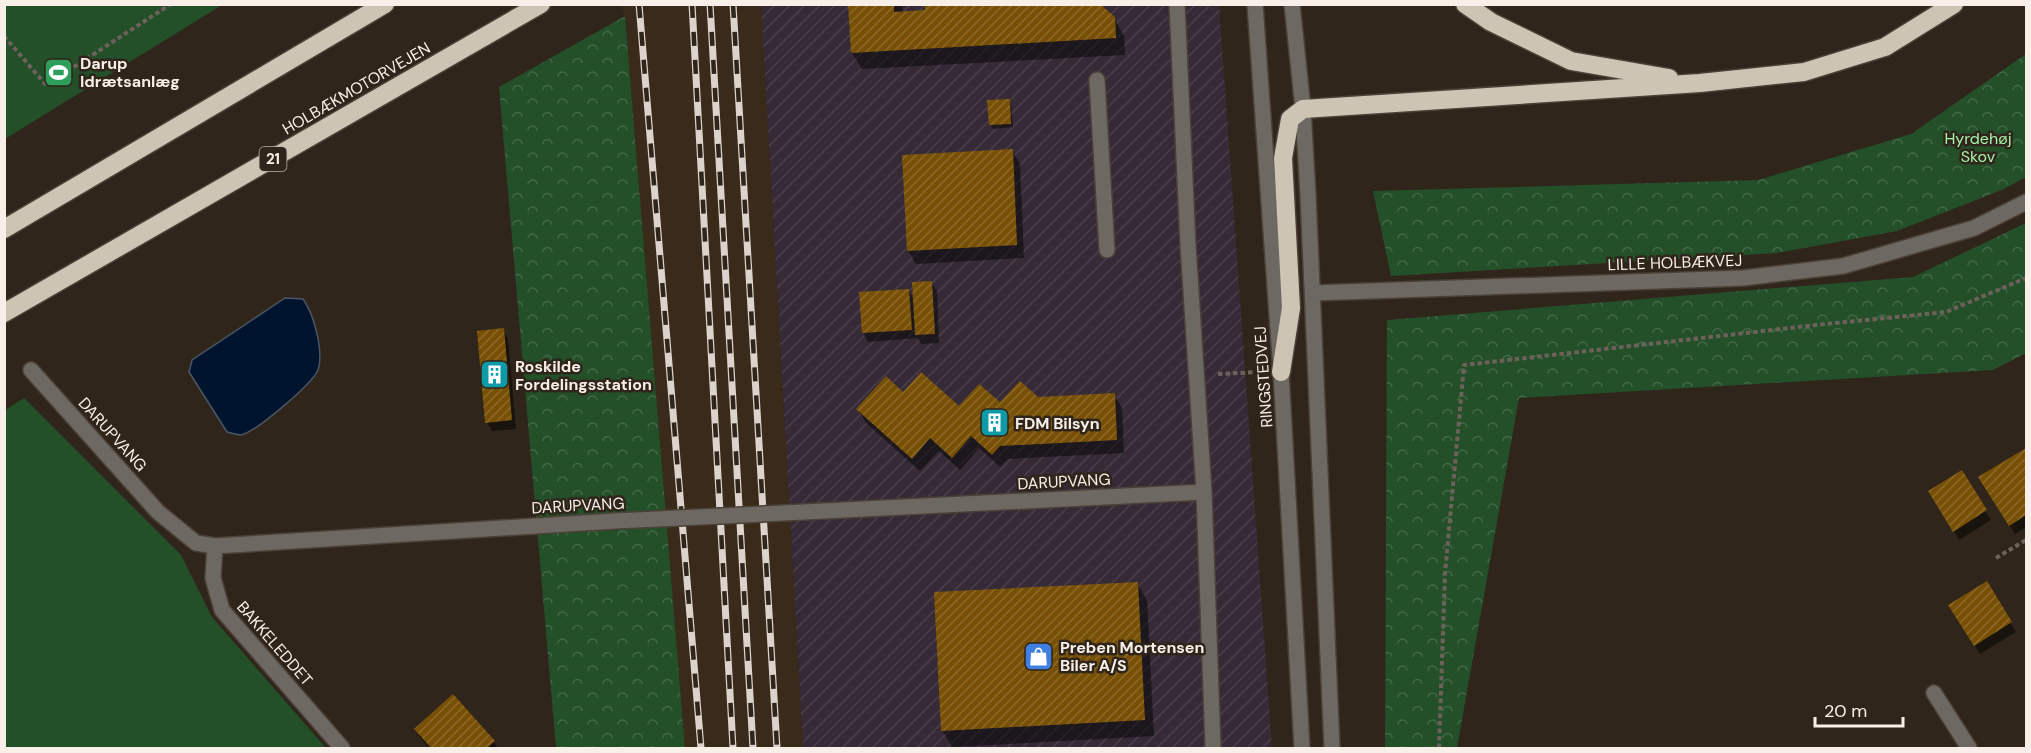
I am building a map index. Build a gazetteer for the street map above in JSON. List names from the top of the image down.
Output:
{
  "streets": {
    "highway": ["HOLBÆKMOTORVEJEN", "21"],
    "street": [
      "LILLE HOLBÆKVEJ",
      "RINGSTEDVEJ",
      "DARUPVANG",
      "BAKKELEDDET"
    ]
  },
  "crossings": [
    ["DARUPVANG", "BAKKELEDDET"]
  ],
  "parks": ["Hyrdehøj Skov"],
  "places": {
    "sports": ["Darup Idrætsanlæg"],
    "building": ["Roskilde Fordelingsstation", "FDM Bilsyn"],
    "shop": ["Preben Mortensen Biler A/S"]
  },
  "scale_bar": "20 m"
}
